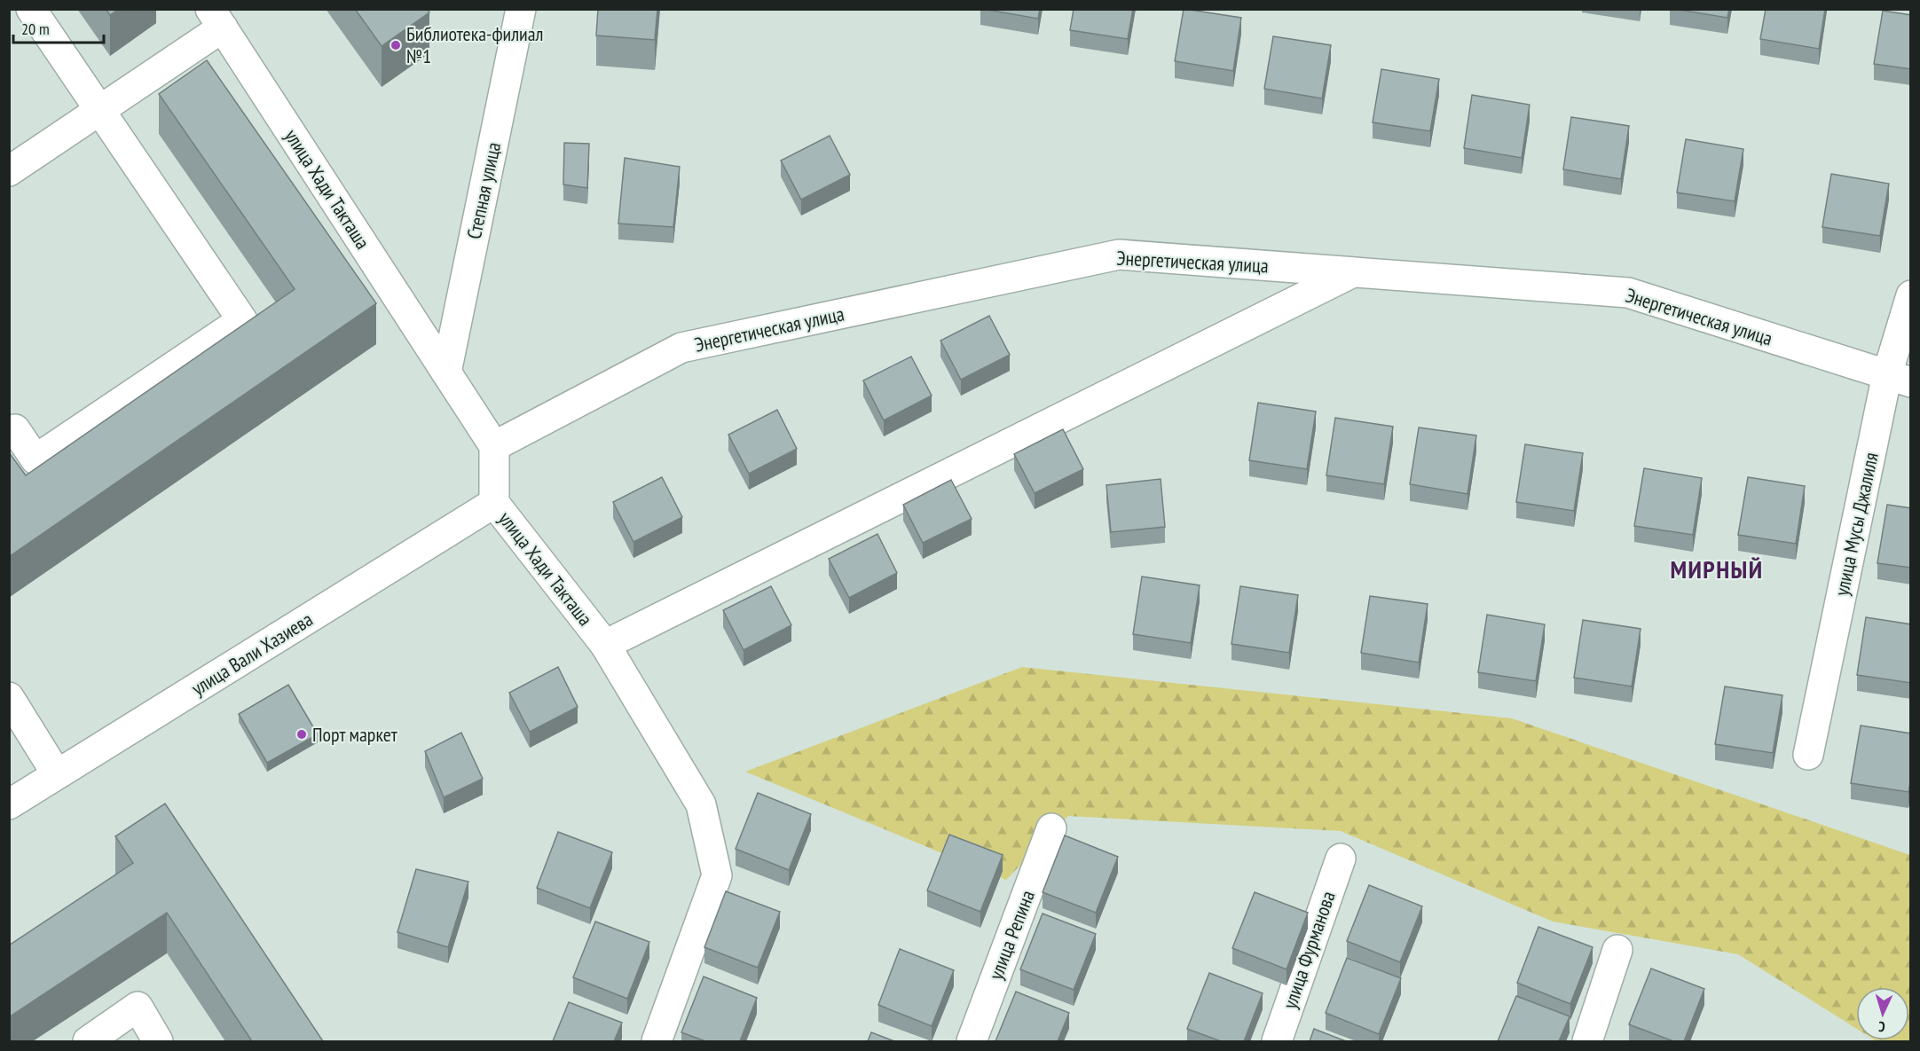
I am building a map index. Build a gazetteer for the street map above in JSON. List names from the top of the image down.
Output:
{
  "streets": {
    "street": [
      "улица Хади Такташа",
      "Степная улица",
      "Энергетическая улица",
      "улица Мусы Джалиля",
      "улица Вали Хазиева",
      "улица Репина",
      "улица Фурманова"
    ]
  },
  "crossings": [
    ["улица Хади Такташа", "Степная улица"],
    ["улица Хади Такташа", "Энергетическая улица"],
    ["улица Хади Такташа", "улица Вали Хазиева"],
    ["Энергетическая улица", "улица Мусы Джалиля"]
  ],
  "districts": ["МИРНЫЙ"],
  "places": ["Библиотека-филиал №1", "Порт маркет"],
  "scale_bar": "20 m",
  "north": "bottom"
}
